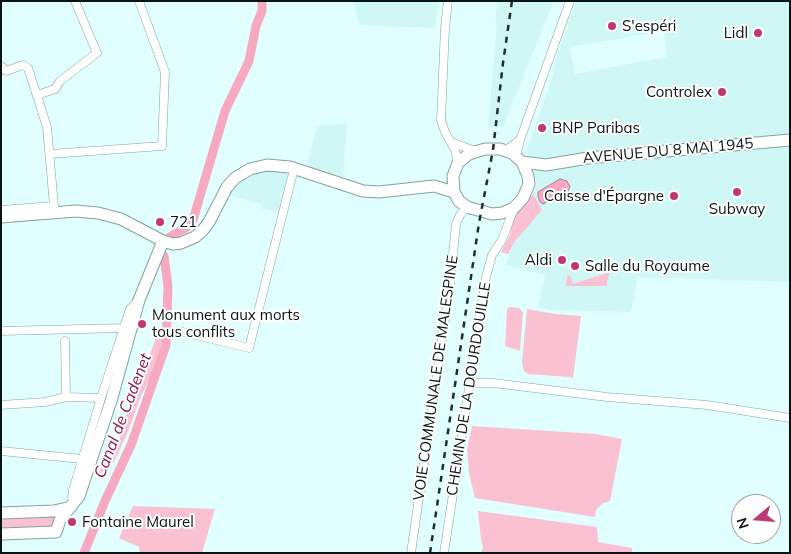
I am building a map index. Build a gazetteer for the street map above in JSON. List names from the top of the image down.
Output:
{
  "streets": {
    "main road": ["AVENUE DU 8 MAI 1945"],
    "street": ["VOIE COMMUNALE DE MALESPINE", "CHEMIN DE LA DOURDOUILLE"]
  },
  "crossings": [
    ["AVENUE DU 8 MAI 1945", "VOIE COMMUNALE DE MALESPINE"],
    ["AVENUE DU 8 MAI 1945", "CHEMIN DE LA DOURDOUILLE"],
    ["VOIE COMMUNALE DE MALESPINE", "CHEMIN DE LA DOURDOUILLE"]
  ],
  "water": ["Canal de Cadenet"],
  "places": [
    "S'espéri",
    "Lidl",
    "Controlex",
    "BNP Paribas",
    "Subway",
    "Caisse d'Épargne",
    "721",
    "Aldi",
    "Salle du Royaume",
    "Monument aux morts tous conflits",
    "Fontaine Maurel"
  ],
  "north": "left"
}
